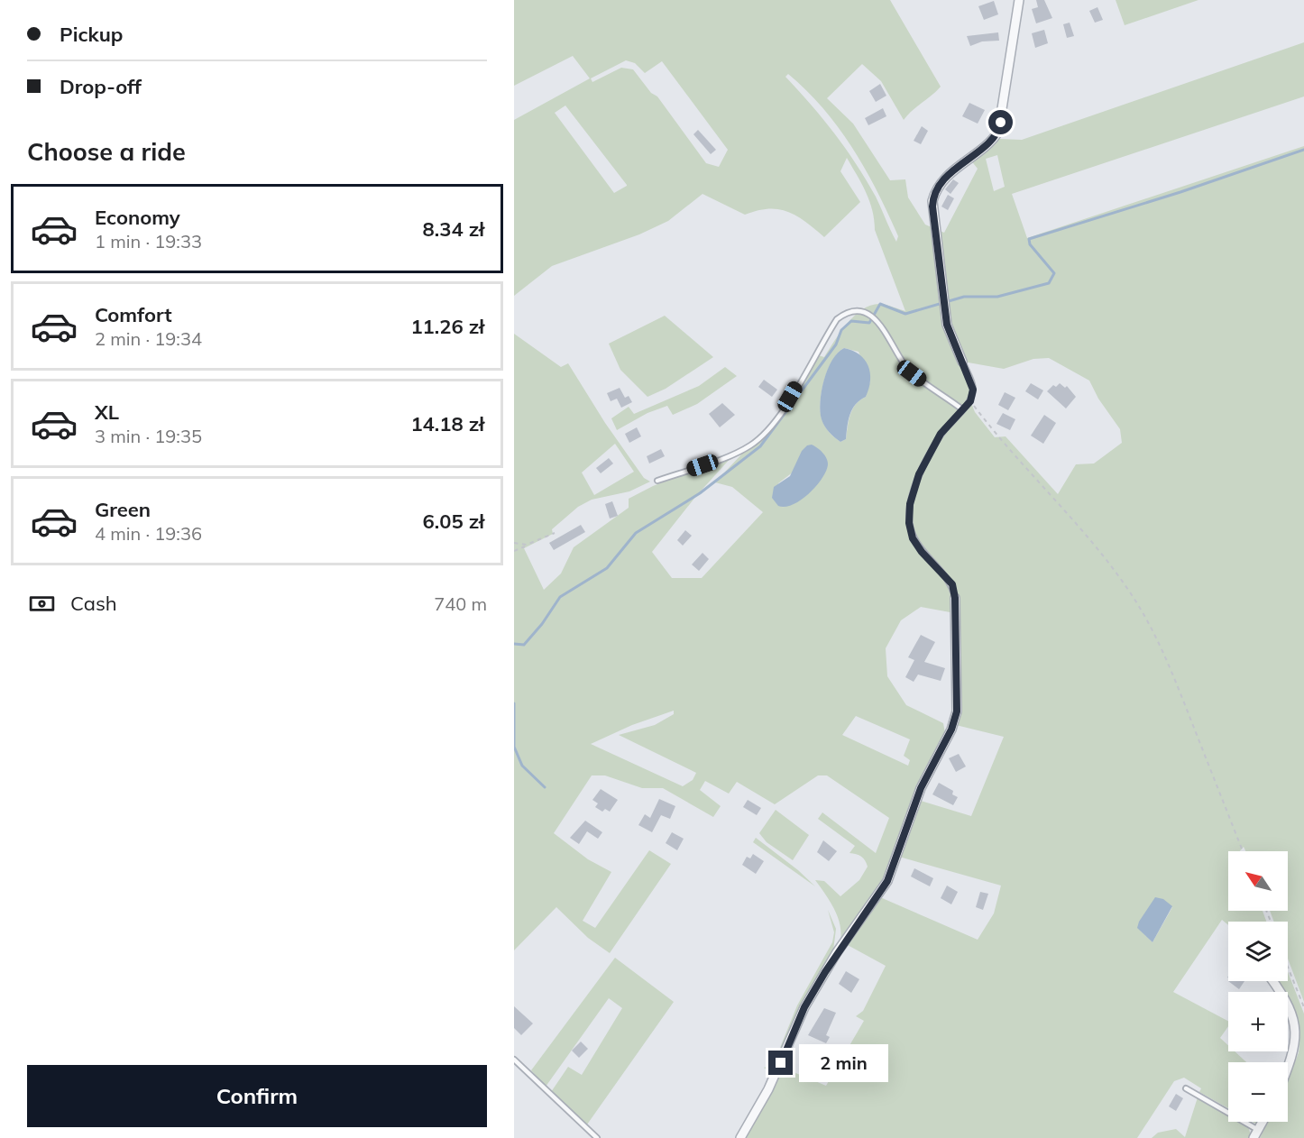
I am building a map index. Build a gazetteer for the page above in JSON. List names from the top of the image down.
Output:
{
  "north": "top left",
  "page": {
    "banner": ["Pickup", "Drop-off"],
    "heading": "Choose a ride",
    "list": [
      {
        "name": "Economy",
        "note": "1 min · 19:33",
        "value": "8.34 zł"
      },
      {
        "name": "Comfort",
        "note": "2 min · 19:34",
        "value": "11.26 zł"
      },
      {
        "name": "XL",
        "note": "3 min · 19:35",
        "value": "14.18 zł"
      },
      {
        "name": "Green",
        "note": "4 min · 19:36",
        "value": "6.05 zł"
      }
    ],
    "pay": ["Cash", "740 m"],
    "map_buttons": ["+", "−"],
    "bubble": "2 min",
    "buttons": "Confirm"
  }
}
